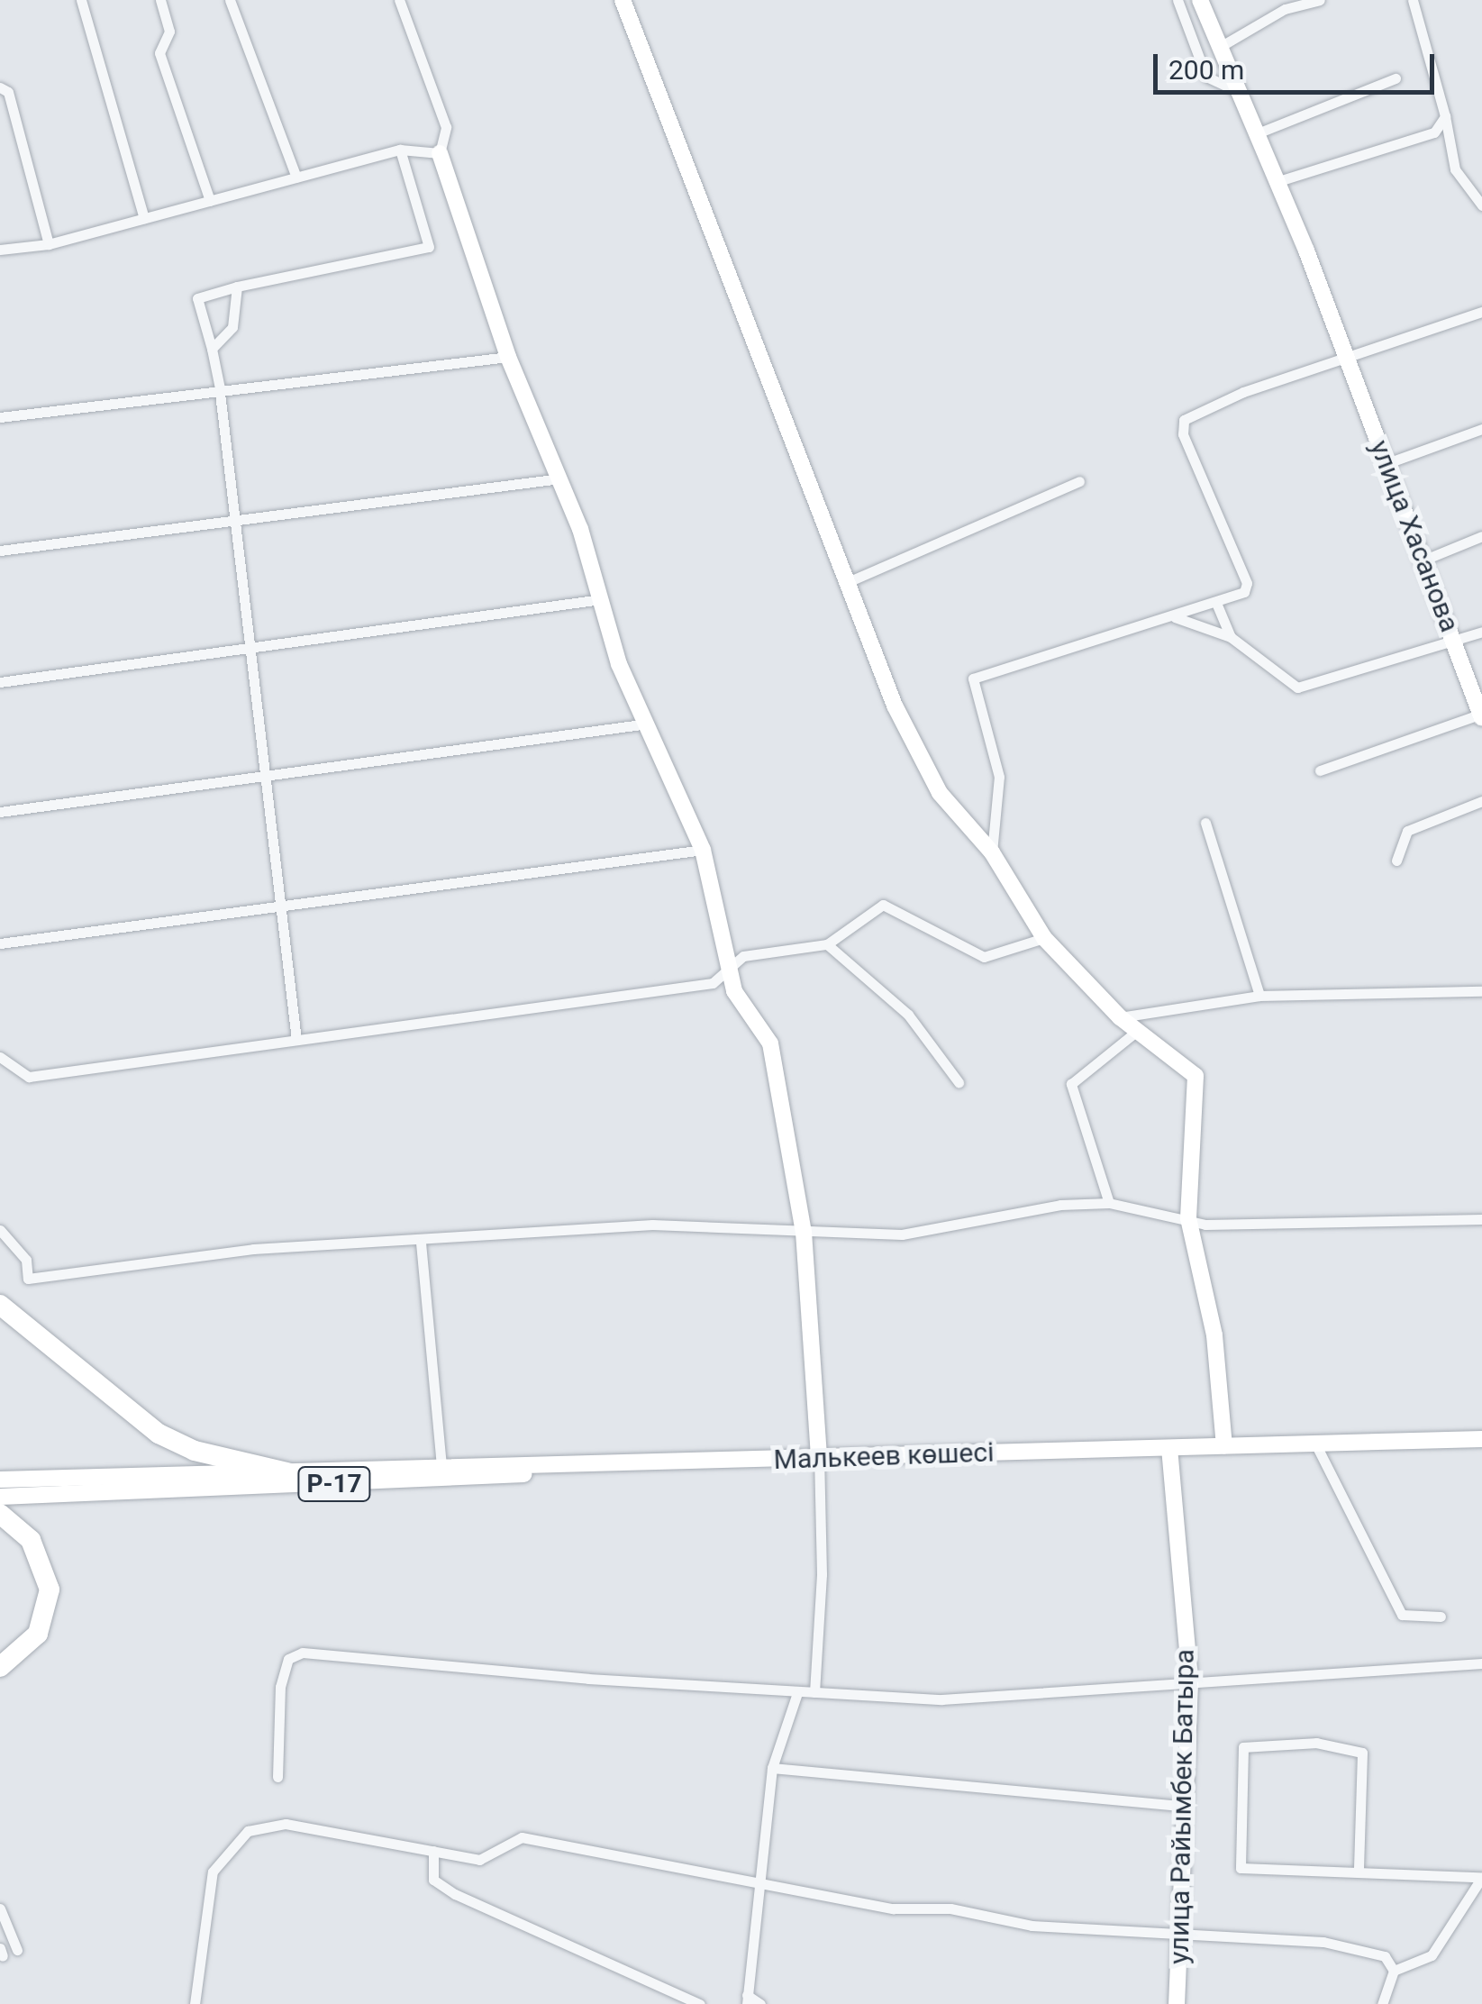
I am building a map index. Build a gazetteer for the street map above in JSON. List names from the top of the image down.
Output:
{
  "streets": {
    "street": [
      "улица Хасанова",
      "Малькеев көшесі",
      "P-17",
      "улица Райымбек Батыра"
    ]
  },
  "crossings": [
    ["Малькеев көшесі", "P-17"],
    ["Малькеев көшесі", "улица Райымбек Батыра"]
  ],
  "scale_bar": "200 m"
}
